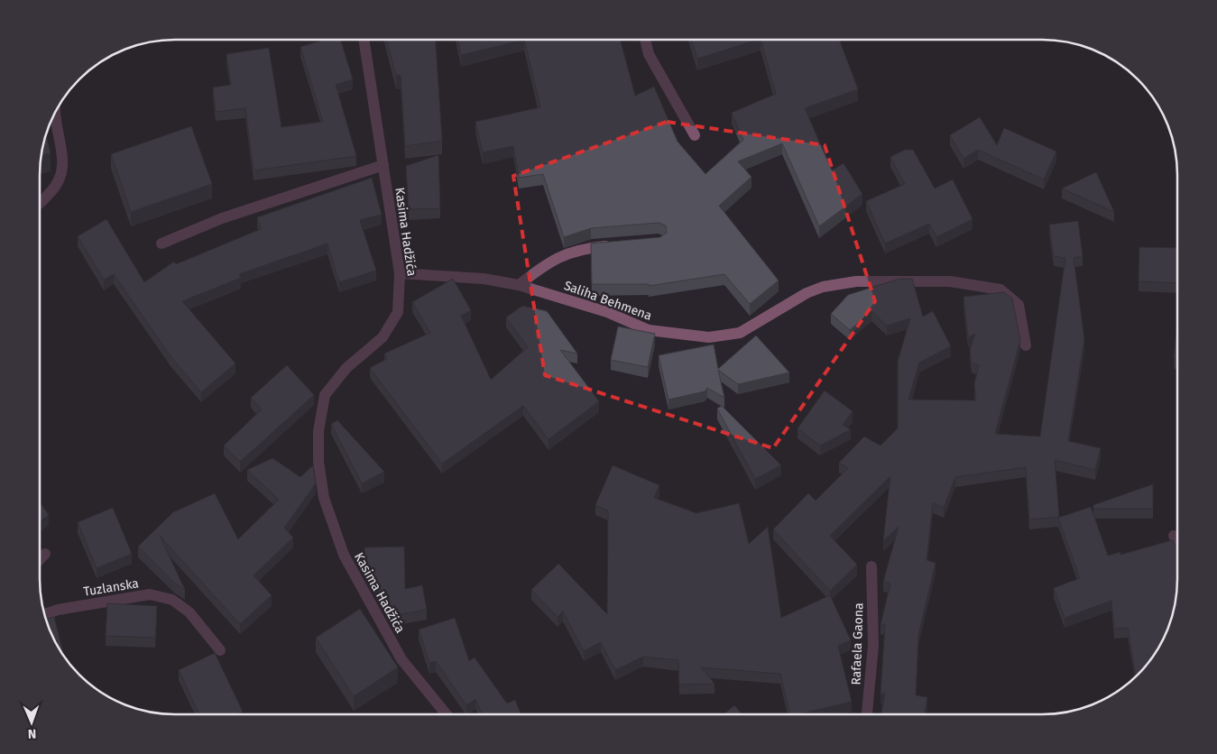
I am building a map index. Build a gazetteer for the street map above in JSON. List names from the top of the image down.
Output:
{
  "streets": {
    "street": [
      "Kasima Hadžića",
      "Saliha Behmena",
      "Tuzlanska",
      "Rafaela Gaona"
    ]
  },
  "crossings": [
    ["Kasima Hadžića", "Saliha Behmena"]
  ],
  "north": "bottom"
}
